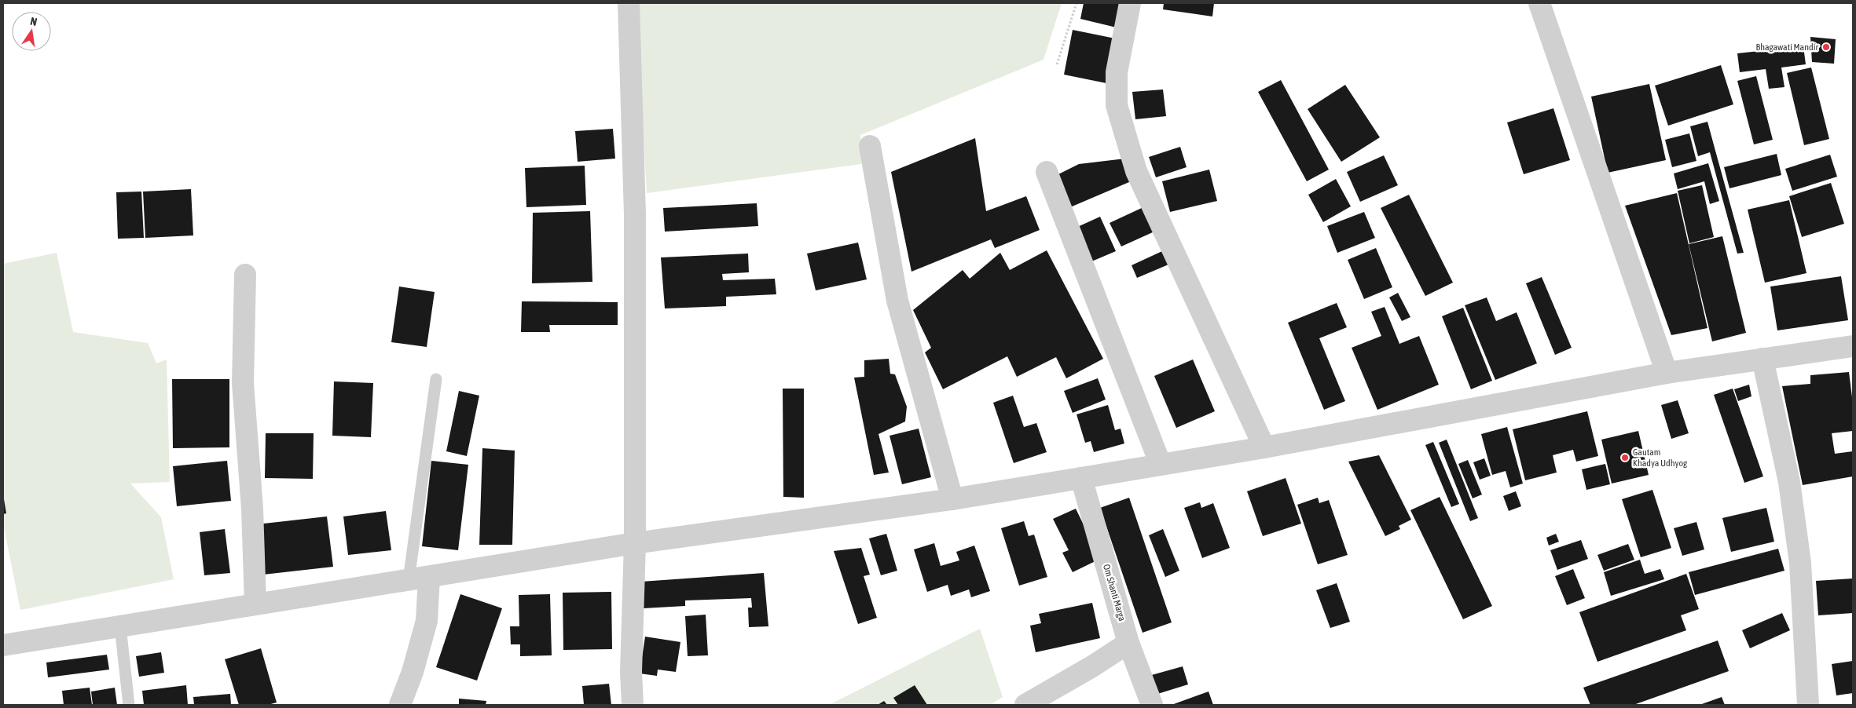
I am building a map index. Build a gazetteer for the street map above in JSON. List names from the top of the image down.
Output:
{
  "streets": {
    "street": ["Om Shanti Marga"]
  },
  "places": ["Bhagawati Mandir", "Gautam Khadya Udhyog"],
  "north": "top"
}
